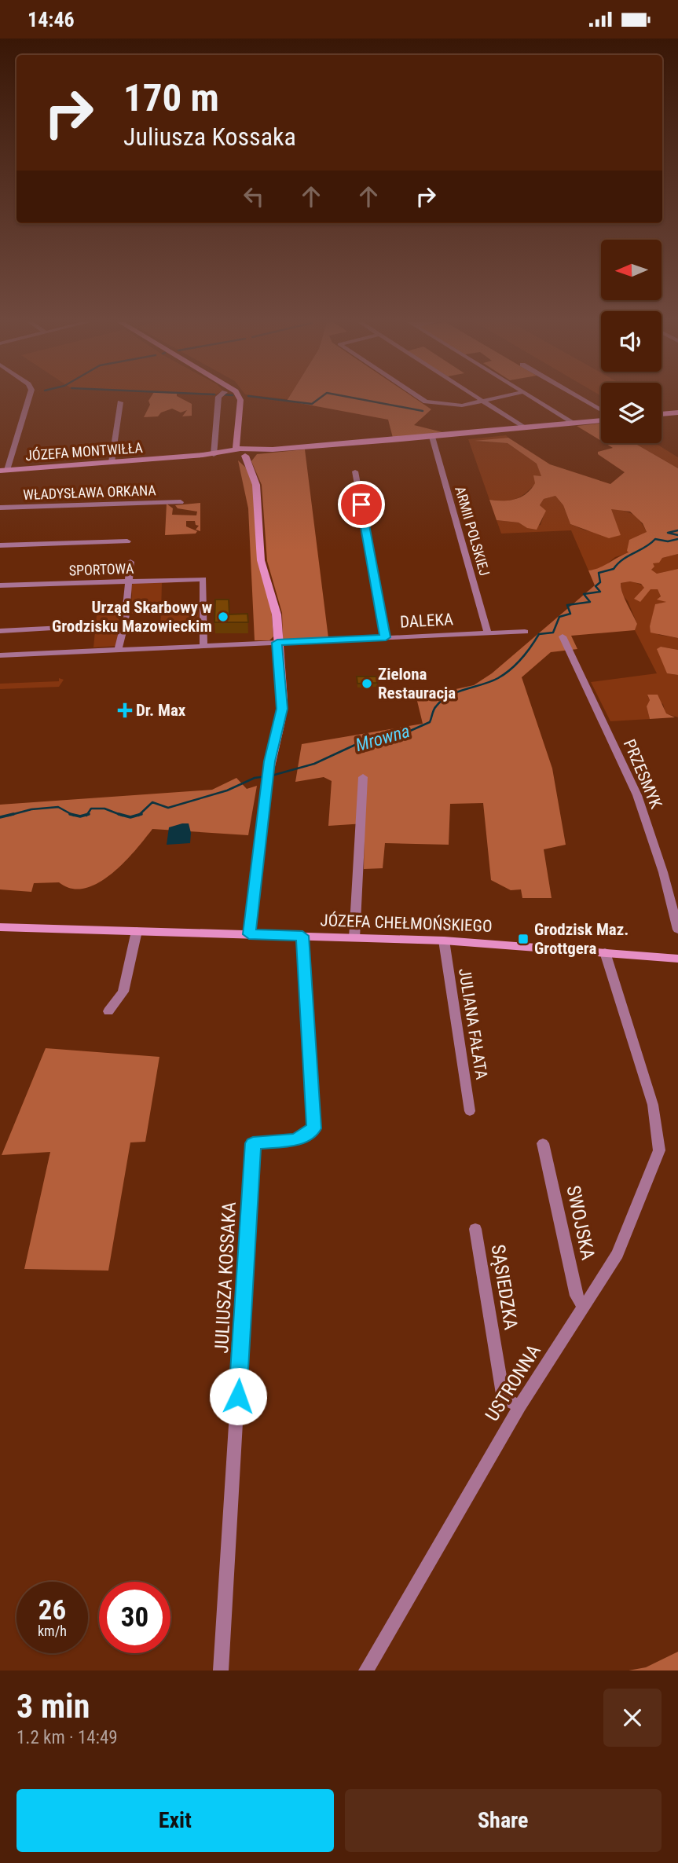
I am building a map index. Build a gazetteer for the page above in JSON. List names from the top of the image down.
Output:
{
  "streets": {
    "street": [
      "JÓZEFA MONTWIŁŁA",
      "WŁADYSŁAWA ORKANA",
      "ARMII POLSKIEJ",
      "SPORTOWA",
      "DALEKA",
      "PRZESMYK",
      "JÓZEFA CHEŁMOŃSKIEGO",
      "JULIANA FAŁATA",
      "SWOJSKA",
      "JULIUSZA KOSSAKA",
      "SĄSIEDZKA",
      "USTRONNA"
    ]
  },
  "crossings": [
    ["JÓZEFA MONTWIŁŁA", "ARMII POLSKIEJ"],
    ["ARMII POLSKIEJ", "DALEKA"],
    ["JÓZEFA CHEŁMOŃSKIEGO", "JULIANA FAŁATA"],
    ["JÓZEFA CHEŁMOŃSKIEGO", "JULIUSZA KOSSAKA"],
    ["SWOJSKA", "USTRONNA"],
    ["SĄSIEDZKA", "USTRONNA"]
  ],
  "water": ["Mrowna"],
  "places": {
    "other": ["Urząd Skarbowy w Grodzisku Mazowieckim", "Zielona Restauracja"],
    "health": ["Dr. Max"],
    "transit": ["Grodzisk Maz. Grottgera"]
  },
  "north": "left",
  "page": {
    "status": "14:46",
    "turn": ["170 m", "Juliusza Kossaka"],
    "speed": "26 km/h",
    "limit": "30",
    "heading": ["3 min", "1.2 km · 14:49"],
    "buttons": ["Exit", "Share"]
  }
}
